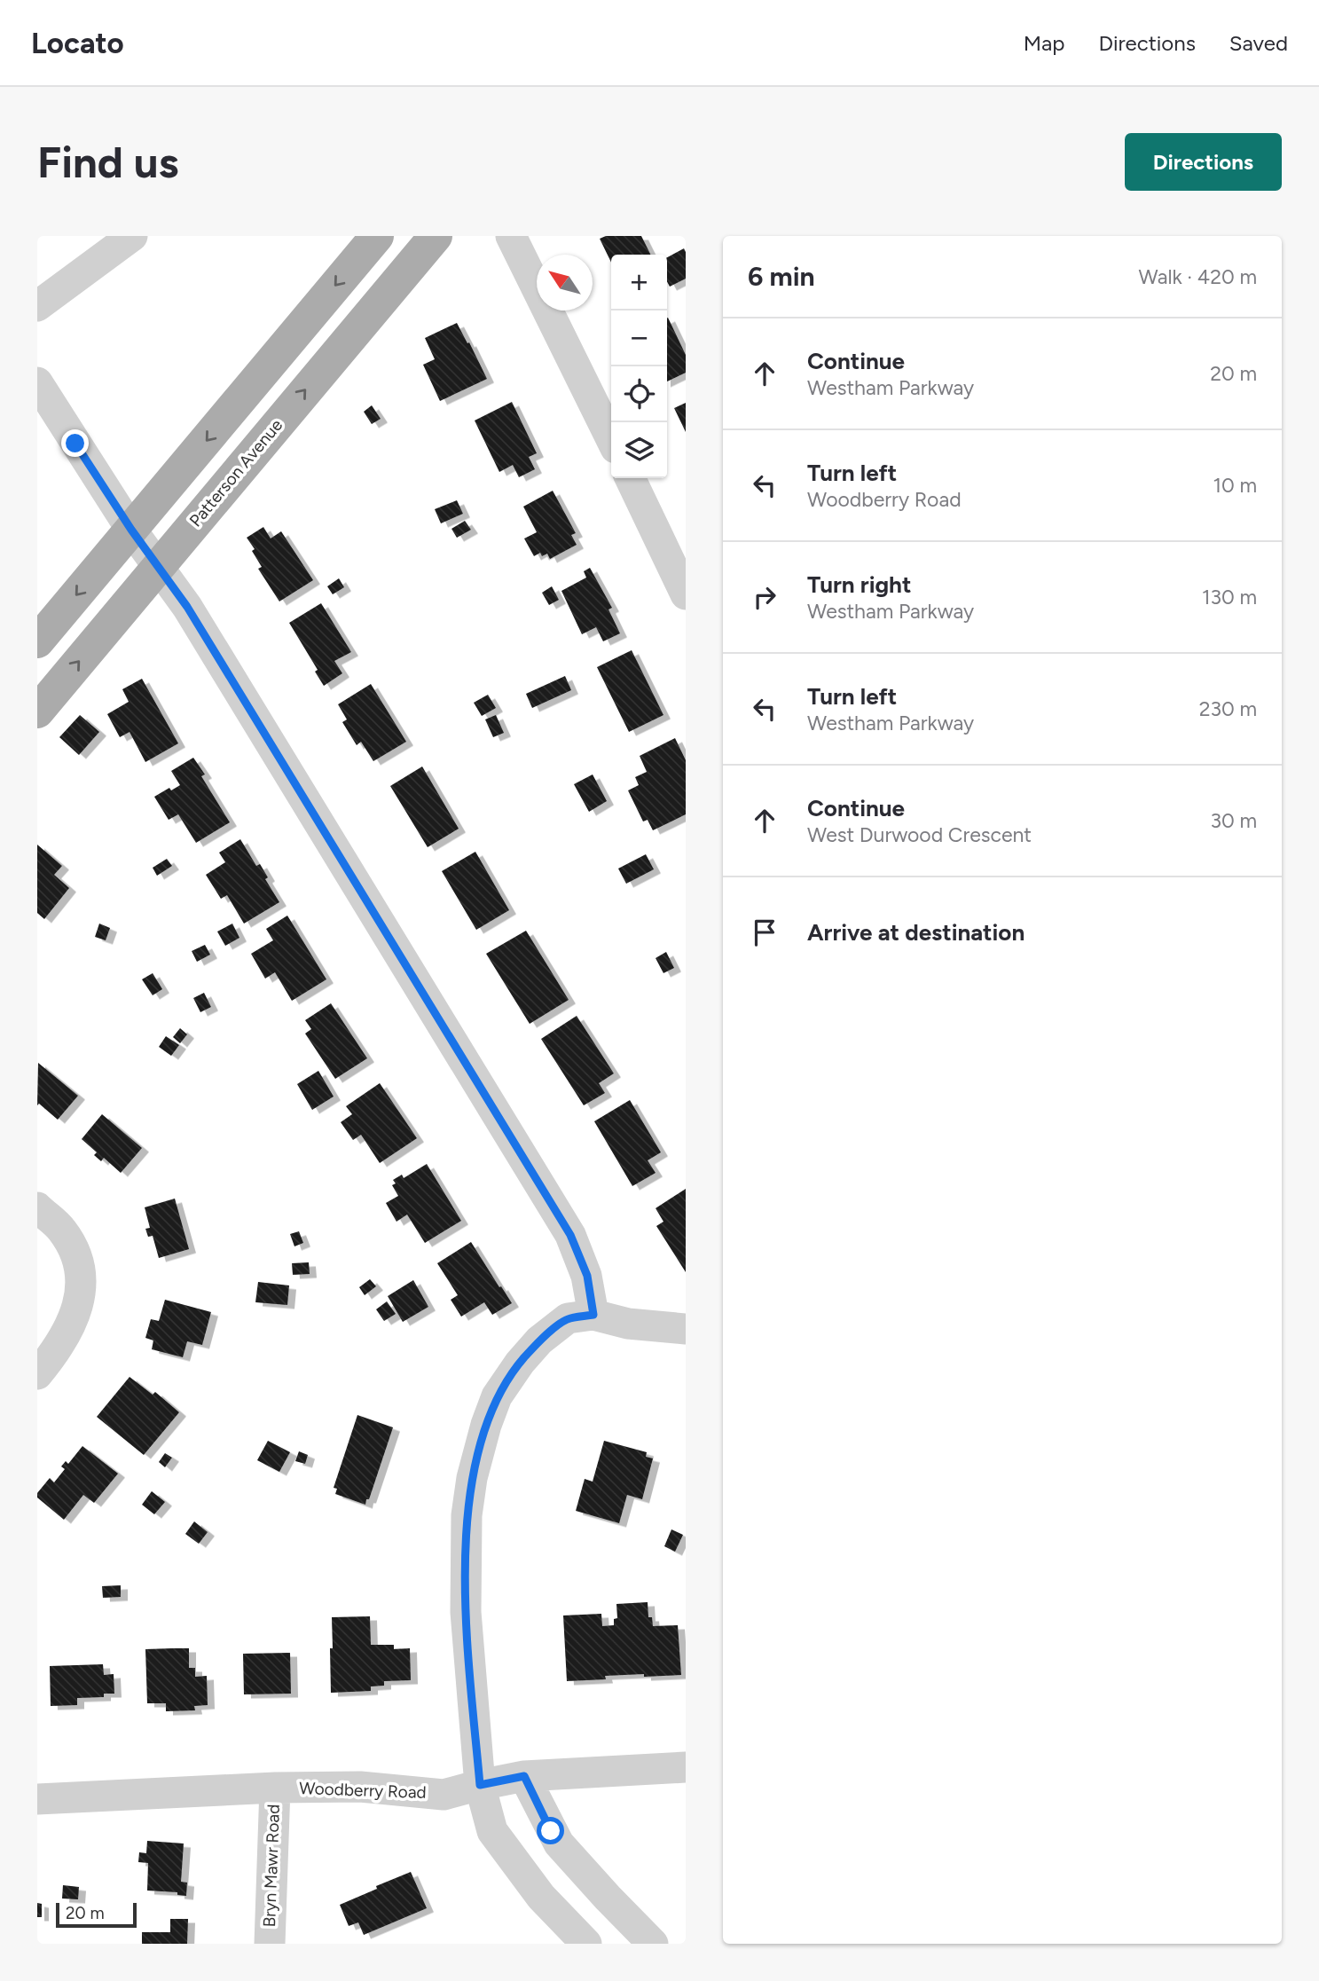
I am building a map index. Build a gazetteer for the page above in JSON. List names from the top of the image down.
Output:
{
  "streets": {
    "main road": ["Patterson Avenue"],
    "street": ["Woodberry Road", "Bryn Mawr Road"]
  },
  "crossings": [
    ["Woodberry Road", "Bryn Mawr Road"]
  ],
  "scale_bar": "20 m",
  "north": "top left",
  "page": {
    "header": "Locato",
    "nav": ["Map", "Directions", "Saved"],
    "buttons": "Directions",
    "title": "Find us",
    "heading": ["6 min", "Walk · 420 m"],
    "map_buttons": ["+", "−"],
    "list": [
      ["Continue", "Westham Parkway", "20 m"],
      ["Turn left", "Woodberry Road", "10 m"],
      ["Turn right", "Westham Parkway", "130 m"],
      ["Turn left", "Westham Parkway", "230 m"],
      ["Continue", "West Durwood Crescent", "30 m"],
      "Arrive at destination"
    ],
    "scale": "20 m"
  }
}
